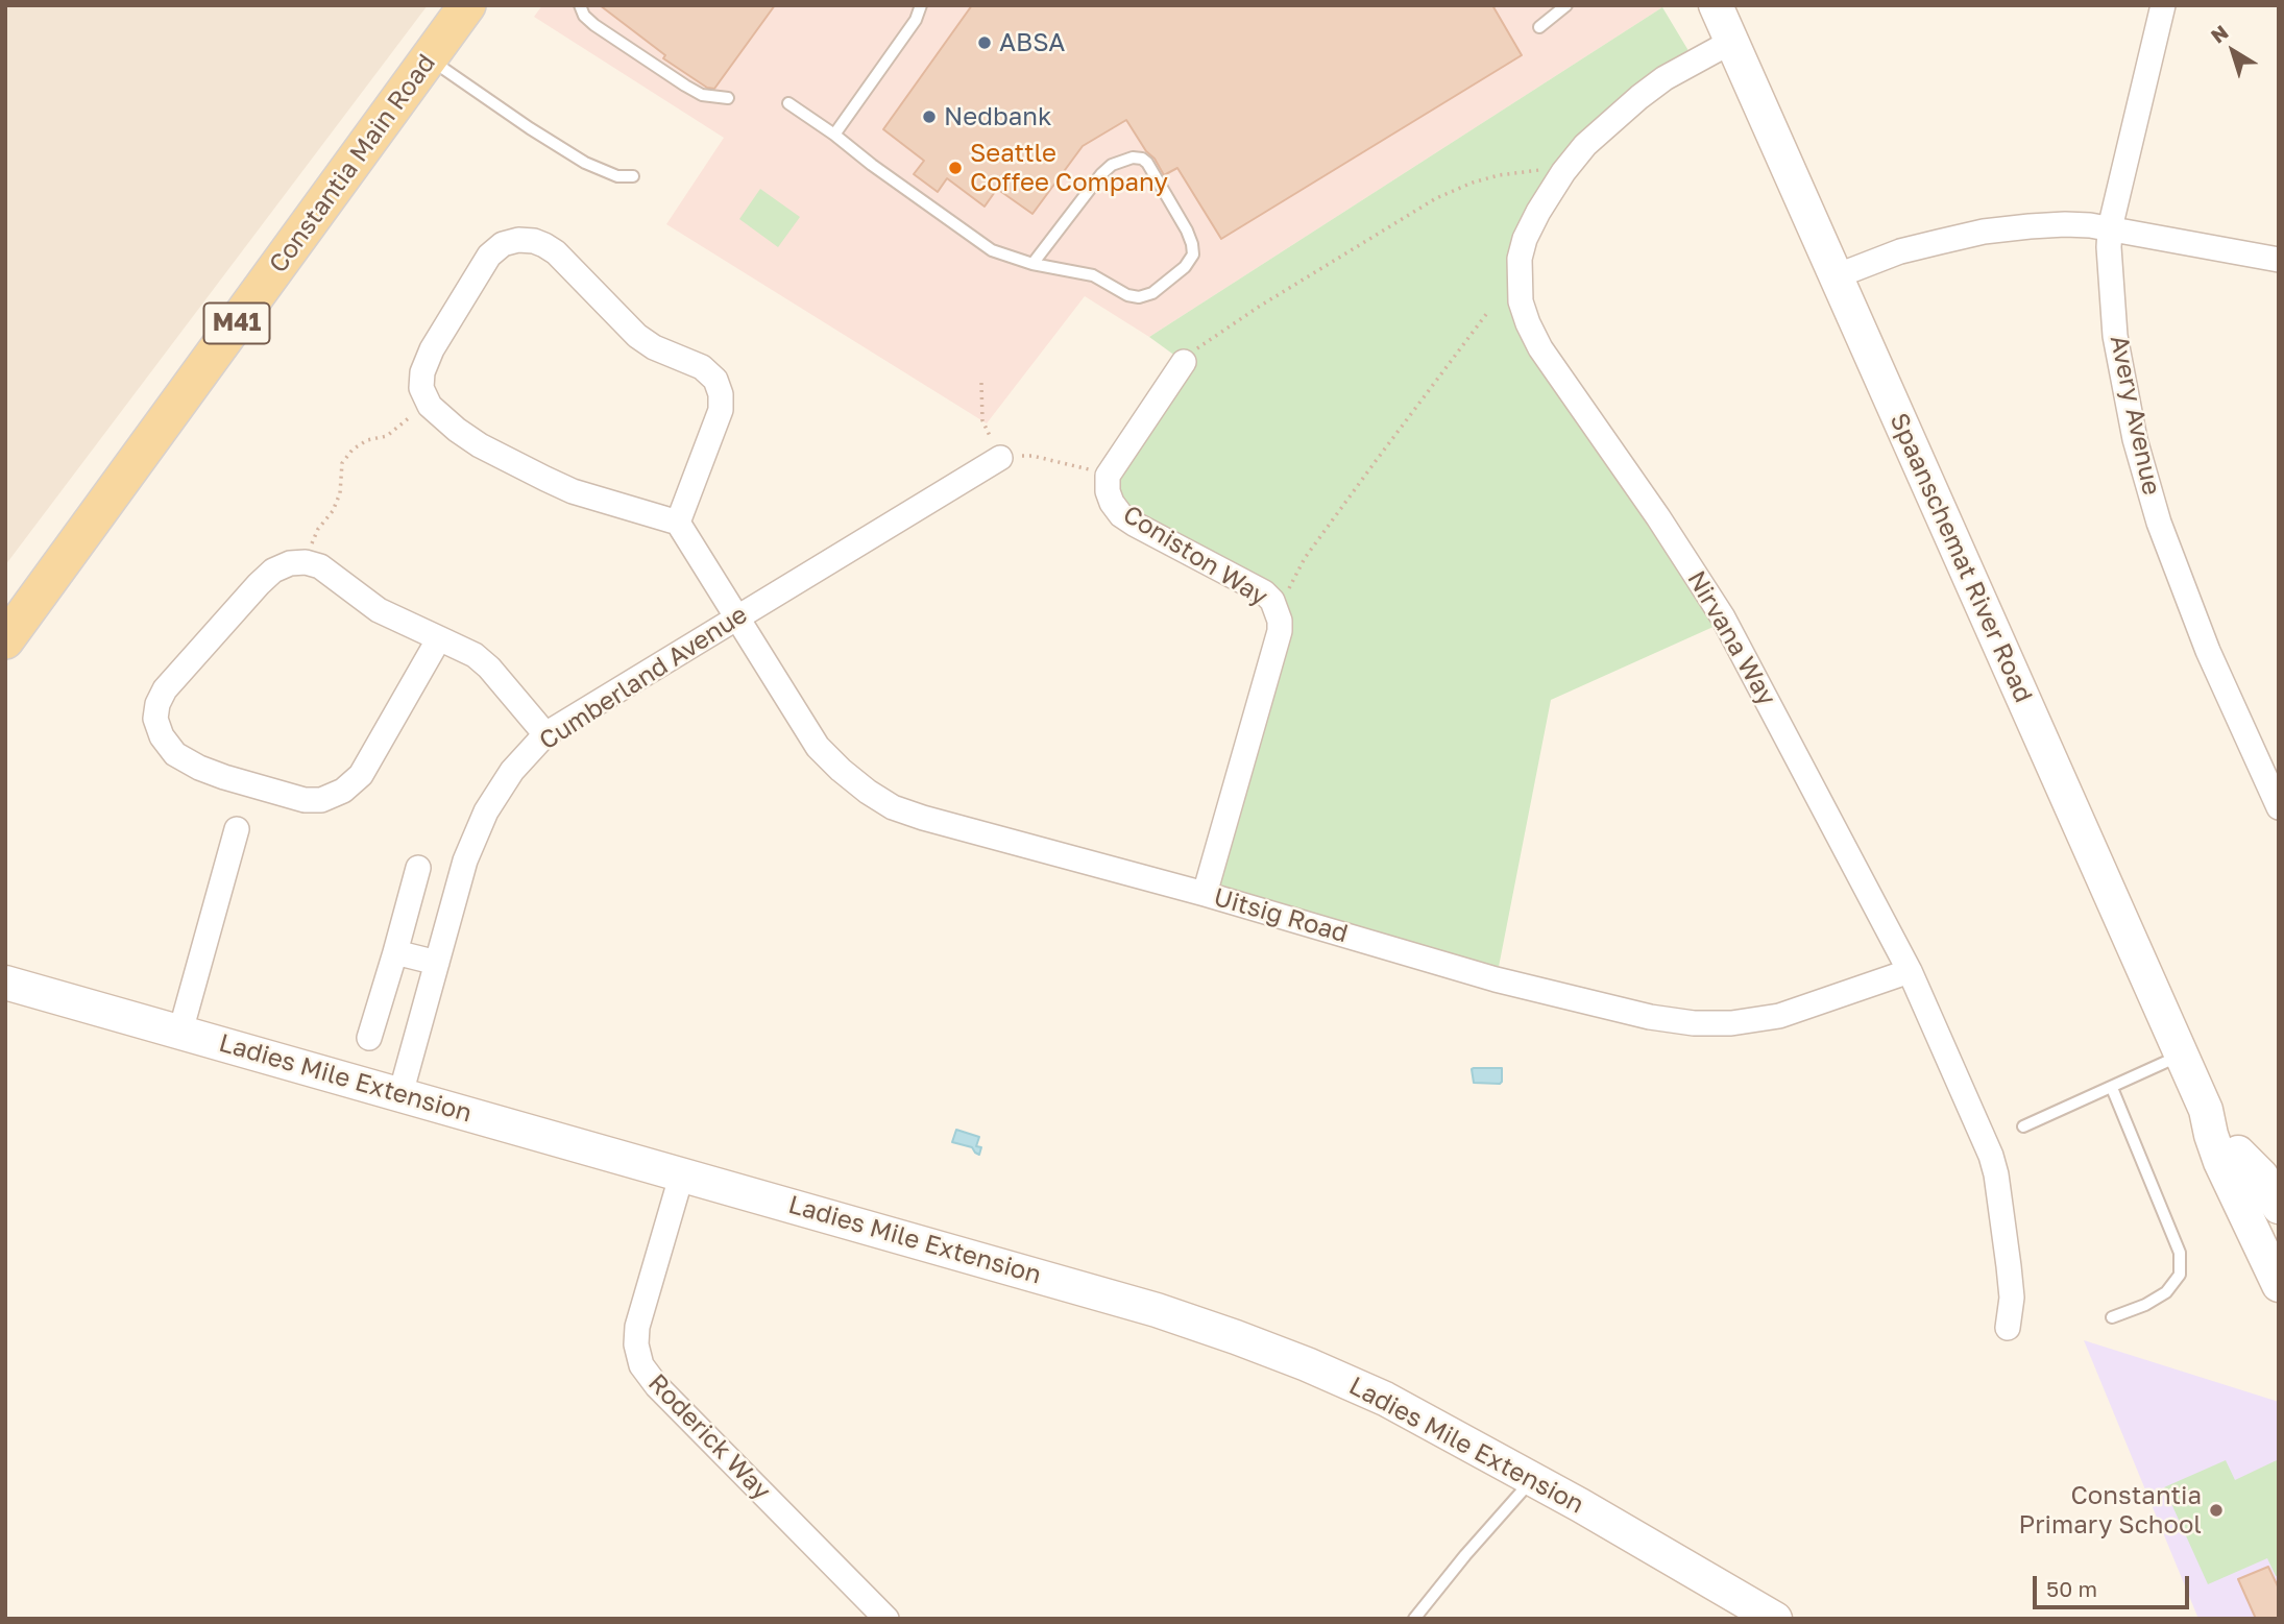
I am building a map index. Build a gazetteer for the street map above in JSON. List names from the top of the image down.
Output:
{
  "streets": {
    "main road": [
      "Constantia Main Road",
      "M41",
      "Spaanschemat River Road",
      "Ladies Mile Extension"
    ],
    "street": [
      "Avery Avenue",
      "Coniston Way",
      "Nirvana Way",
      "Cumberland Avenue",
      "Uitsig Road",
      "Roderick Way"
    ]
  },
  "crossings": [
    ["Coniston Way", "Uitsig Road"],
    ["Spaanschemat River Road", "Nirvana Way"],
    ["Nirvana Way", "Uitsig Road"],
    ["Cumberland Avenue", "Uitsig Road"],
    ["Cumberland Avenue", "Ladies Mile Extension"],
    ["Ladies Mile Extension", "Roderick Way"]
  ],
  "places": [
    "ABSA",
    "Nedbank",
    "Seattle Coffee Company",
    "Constantia Primary School"
  ],
  "scale_bar": "50 m",
  "north": "top left"
}
